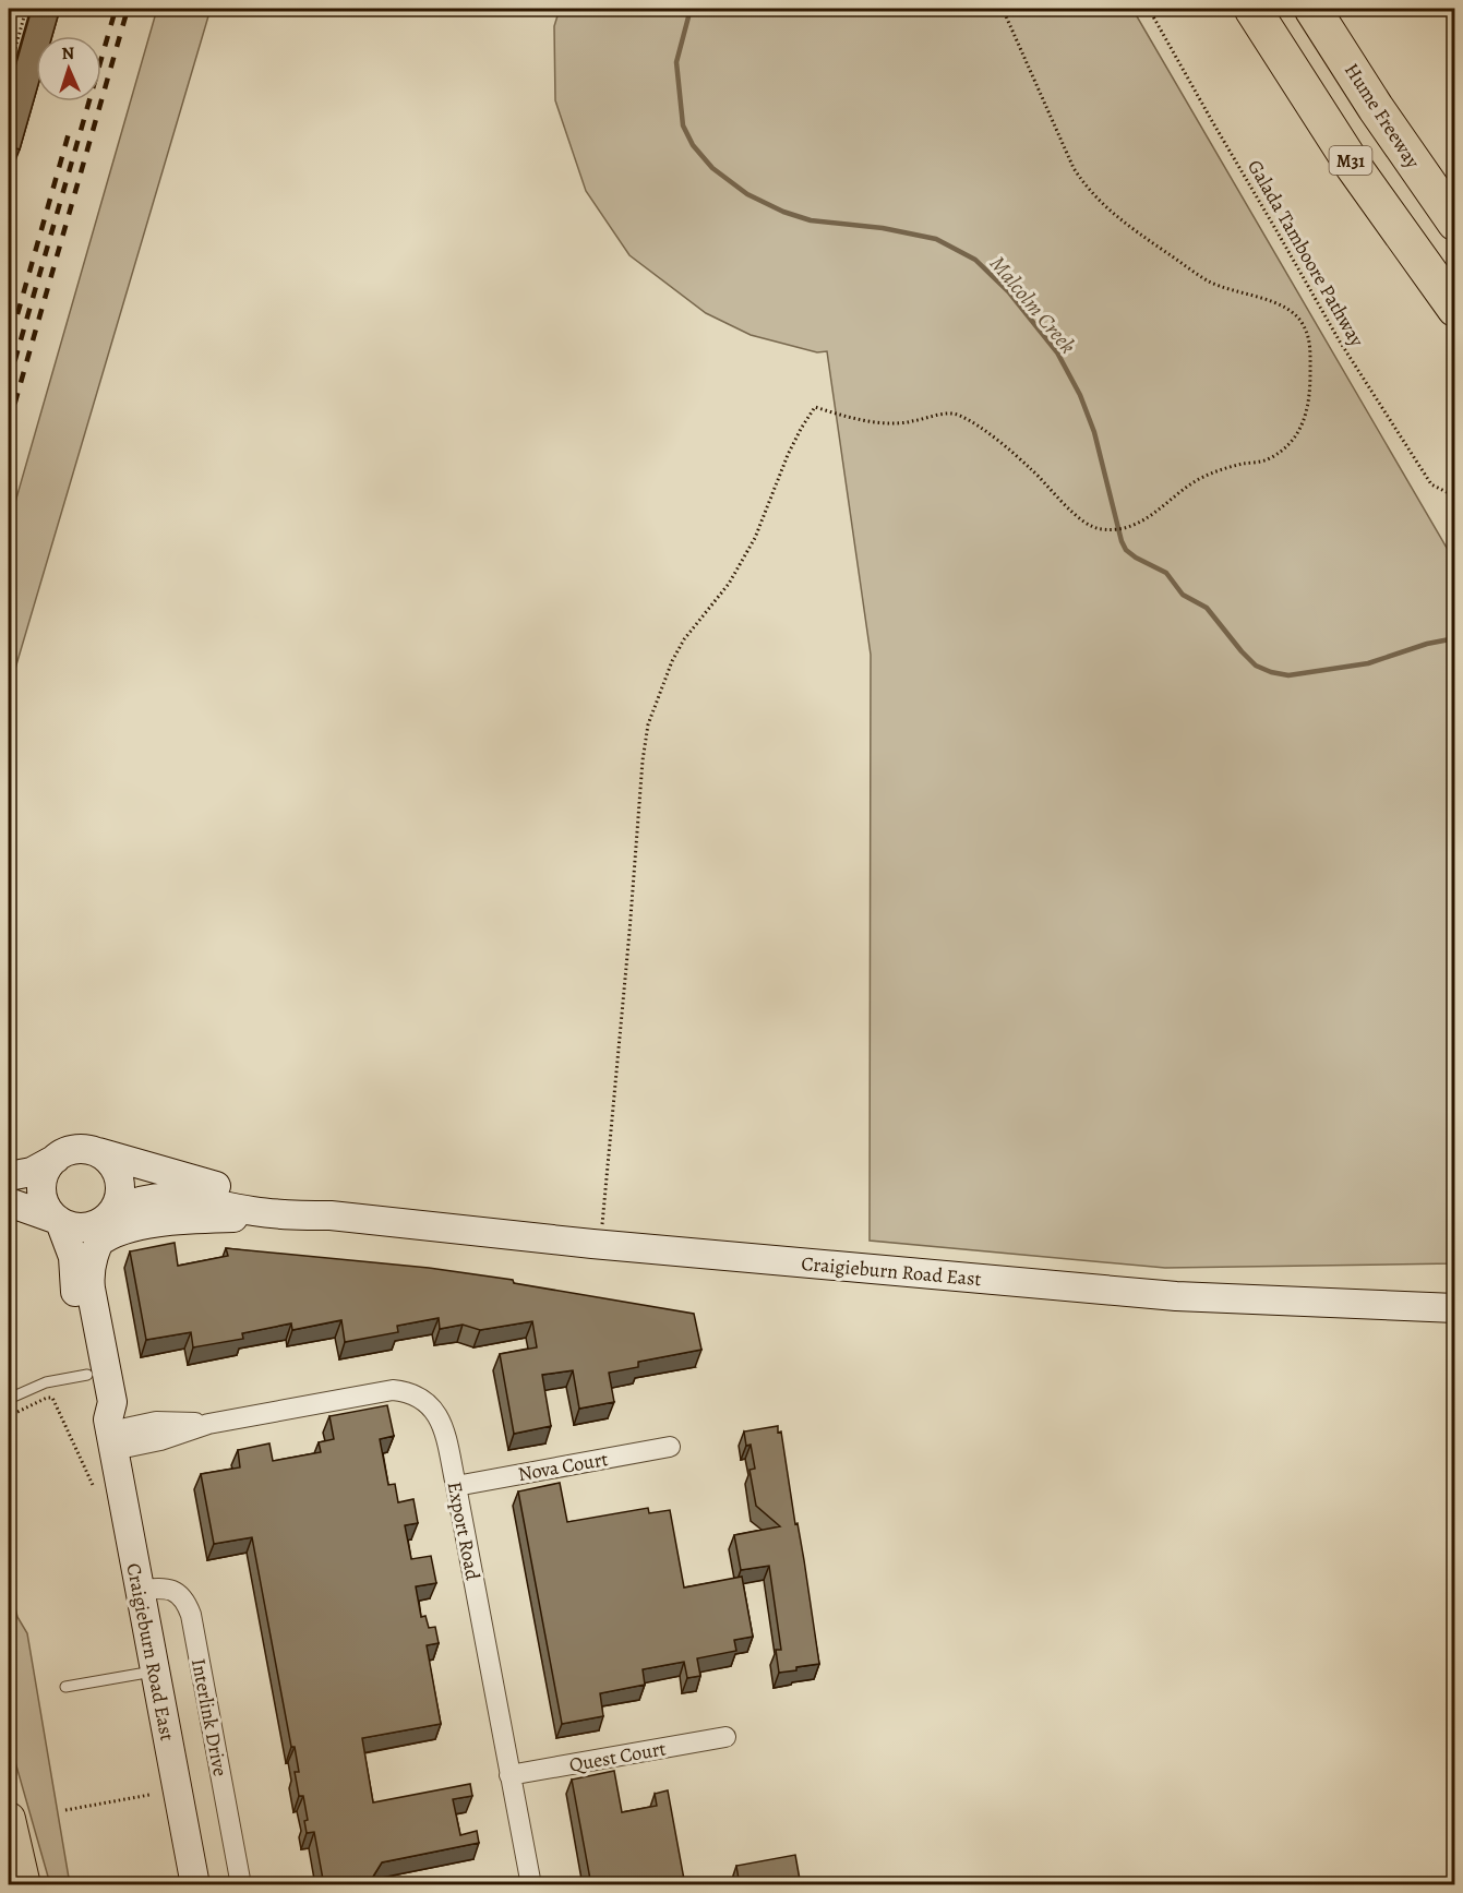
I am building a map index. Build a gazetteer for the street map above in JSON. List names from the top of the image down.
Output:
{
  "streets": {
    "highway": ["Hume Freeway", "M31"],
    "main road": ["Craigieburn Road East"],
    "street": [
      "Nova Court",
      "Export Road",
      "Interlink Drive",
      "Quest Court"
    ],
    "path": ["Galada Tamboore Pathway"]
  },
  "crossings": [
    ["Craigieburn Road East", "Export Road"],
    ["Craigieburn Road East", "Interlink Drive"],
    ["Nova Court", "Export Road"],
    ["Export Road", "Quest Court"]
  ],
  "water": ["Malcolm Creek"],
  "north": "top"
}
